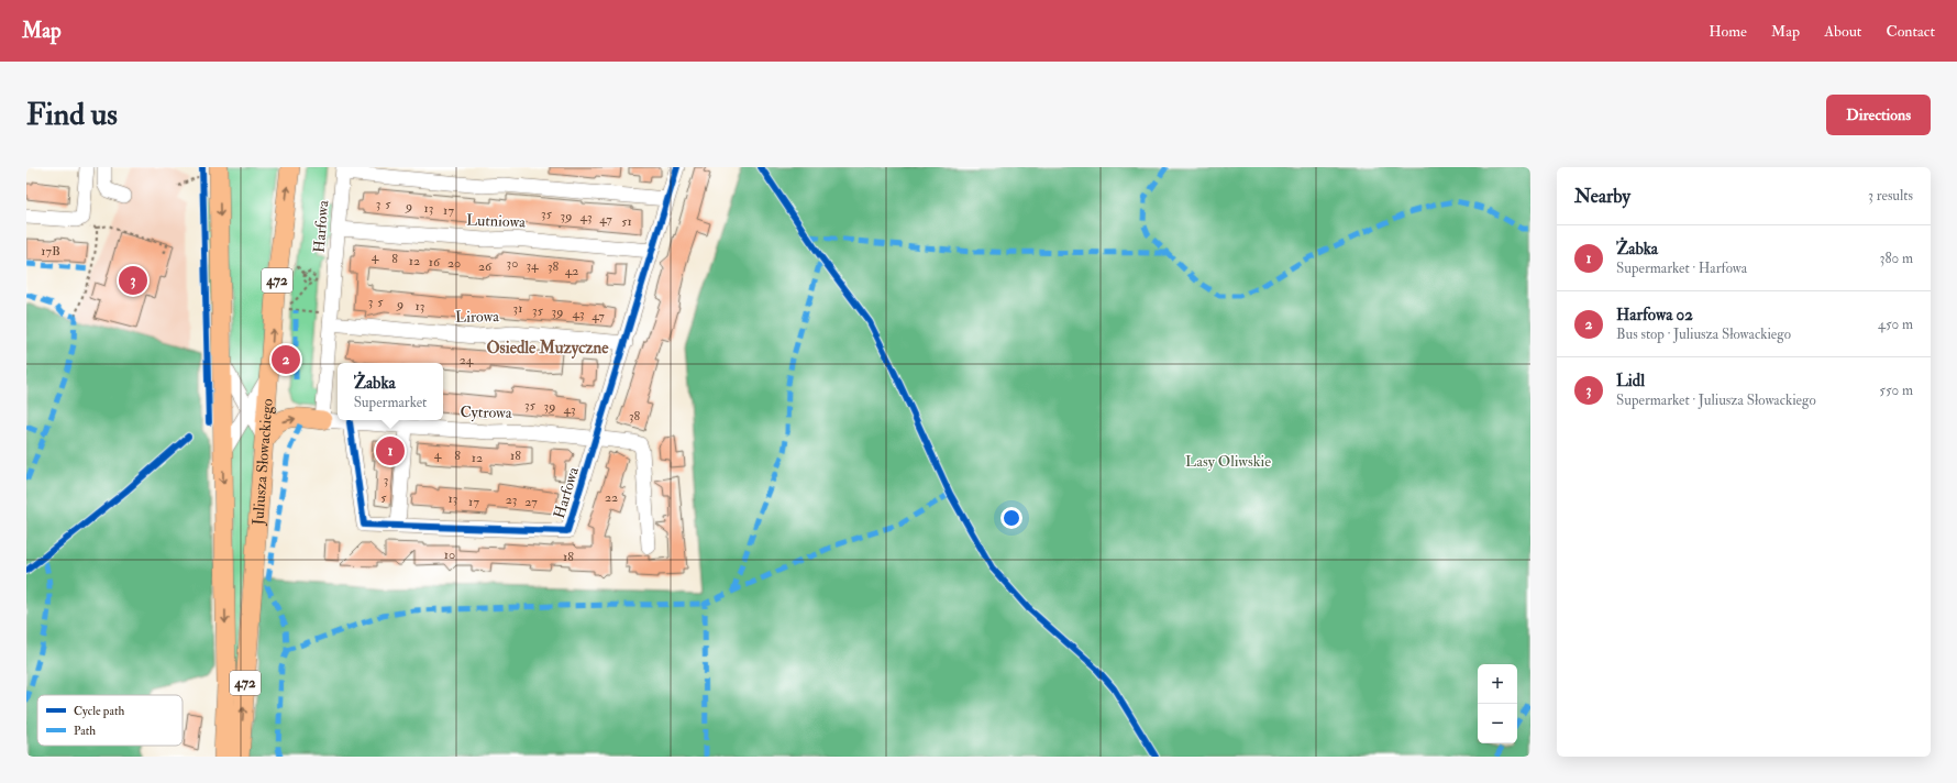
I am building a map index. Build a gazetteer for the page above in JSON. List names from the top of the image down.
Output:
{
  "streets": {
    "main road": ["472", "Juliusza Słowackiego"],
    "street": [
      "Lutniowa",
      "Harfowa",
      "Lirowa",
      "Cytrowa"
    ]
  },
  "crossings": [
    ["Lutniowa", "Harfowa"],
    ["Harfowa", "Lirowa"],
    ["Harfowa", "Cytrowa"]
  ],
  "districts": ["Osiedle Muzyczne"],
  "parks": ["Lasy Oliwskie"],
  "house_numbers": [
    "3",
    "5",
    "9",
    "13",
    "17",
    "35",
    "39",
    "43",
    "47",
    "51",
    "17B",
    "4",
    "8",
    "12",
    "16",
    "20",
    "30",
    "34",
    "26",
    "38",
    "42",
    "3",
    "5",
    "9",
    "13",
    "31",
    "35",
    "39",
    "43",
    "47",
    "24",
    "35",
    "39",
    "43",
    "38",
    "4",
    "8",
    "18",
    "12",
    "3",
    "5",
    "22",
    "13",
    "23",
    "17",
    "27",
    "10",
    "18"
  ],
  "legend": ["Cycle path", "Path"],
  "page": {
    "header": "Map",
    "nav": [
      "Home",
      "Map",
      "About",
      "Contact"
    ],
    "buttons": "Directions",
    "title": "Find us",
    "heading": ["Nearby", "3 results"],
    "list": [
      {
        "mark": "1",
        "name": "Żabka",
        "note": "Supermarket · Harfowa",
        "value": "380 m"
      },
      {
        "mark": "2",
        "name": "Harfowa 02",
        "note": "Bus stop · Juliusza Słowackiego",
        "value": "450 m"
      },
      {
        "mark": "3",
        "name": "Lidl",
        "note": "Supermarket · Juliusza Słowackiego",
        "value": "550 m"
      }
    ],
    "pins": ["3", "2", "1"],
    "popup": ["Żabka", "Supermarket"],
    "map_buttons": ["+", "−"]
  }
}
